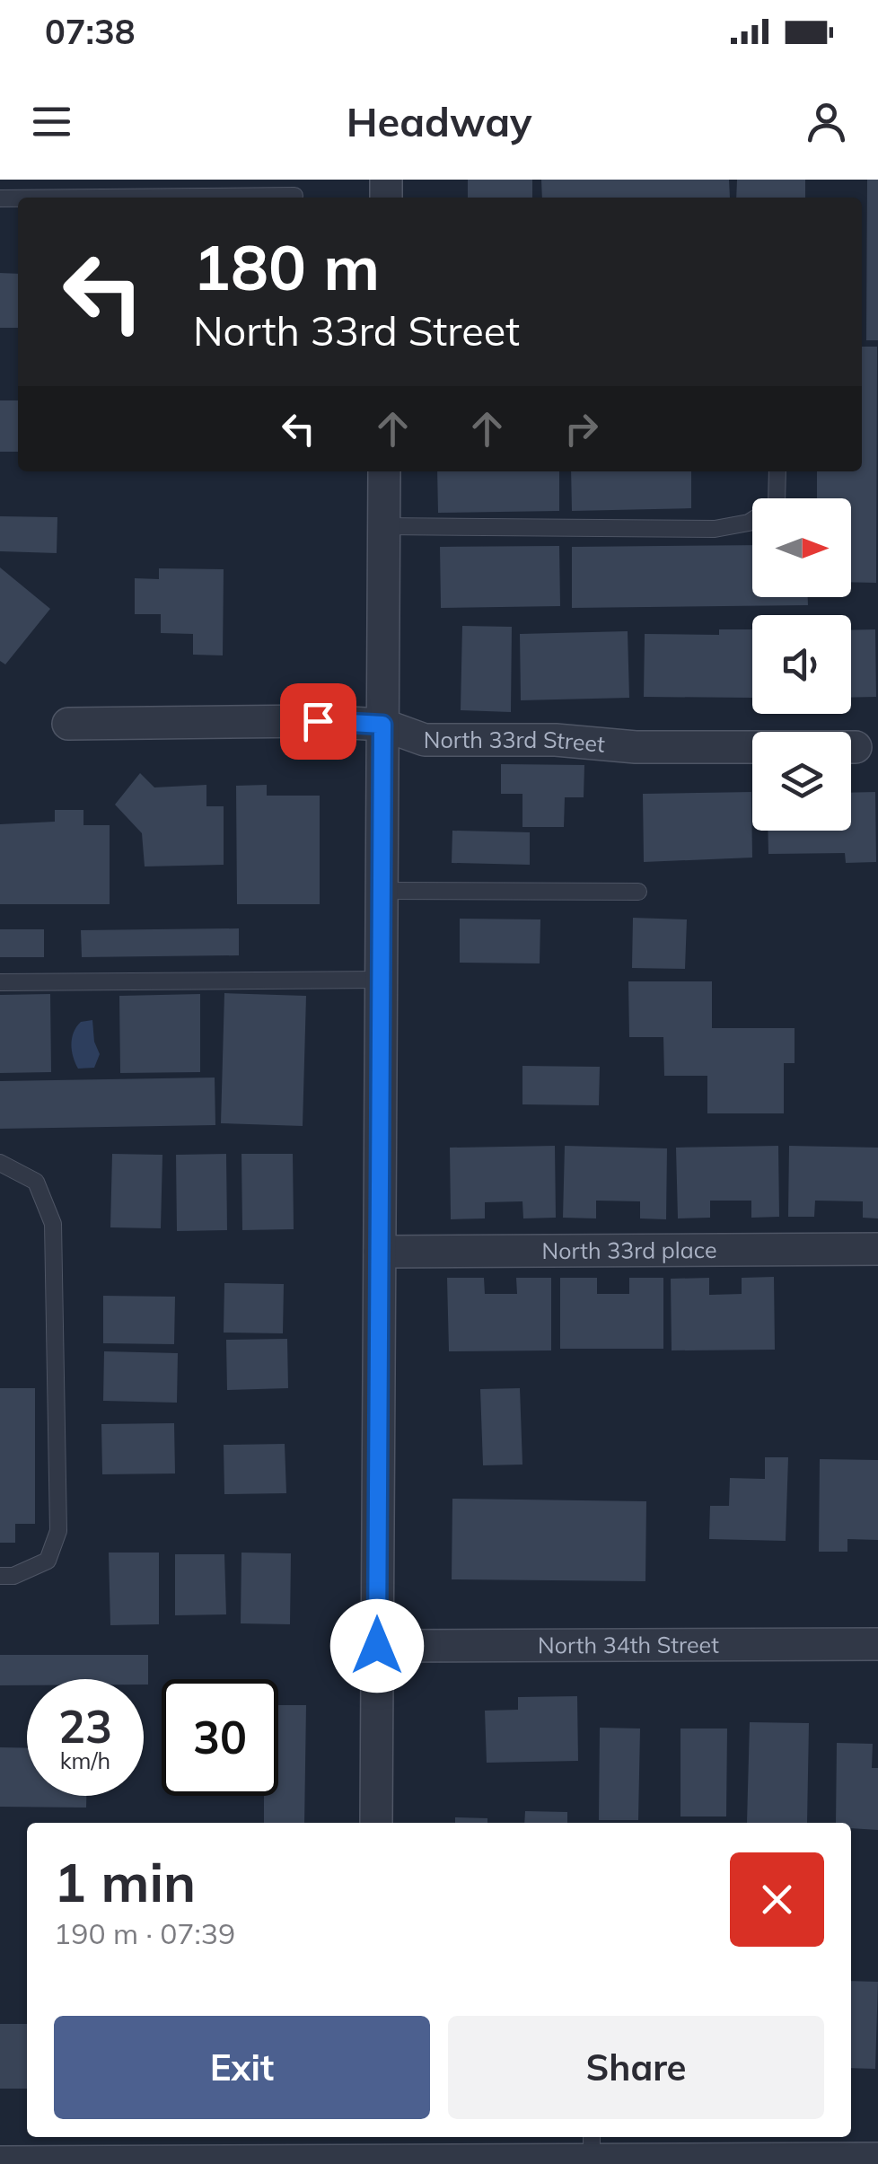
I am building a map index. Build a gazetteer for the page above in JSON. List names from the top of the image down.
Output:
{
  "streets": {
    "street": ["North 33rd Street", "North 33rd place", "North 34th Street"]
  },
  "north": "right",
  "page": {
    "status": "07:38",
    "header": "Headway",
    "turn": ["180 m", "North 33rd Street"],
    "speed": "23 km/h",
    "limit": "30",
    "heading": ["1 min", "190 m · 07:39"],
    "buttons": ["Exit", "Share"]
  }
}
